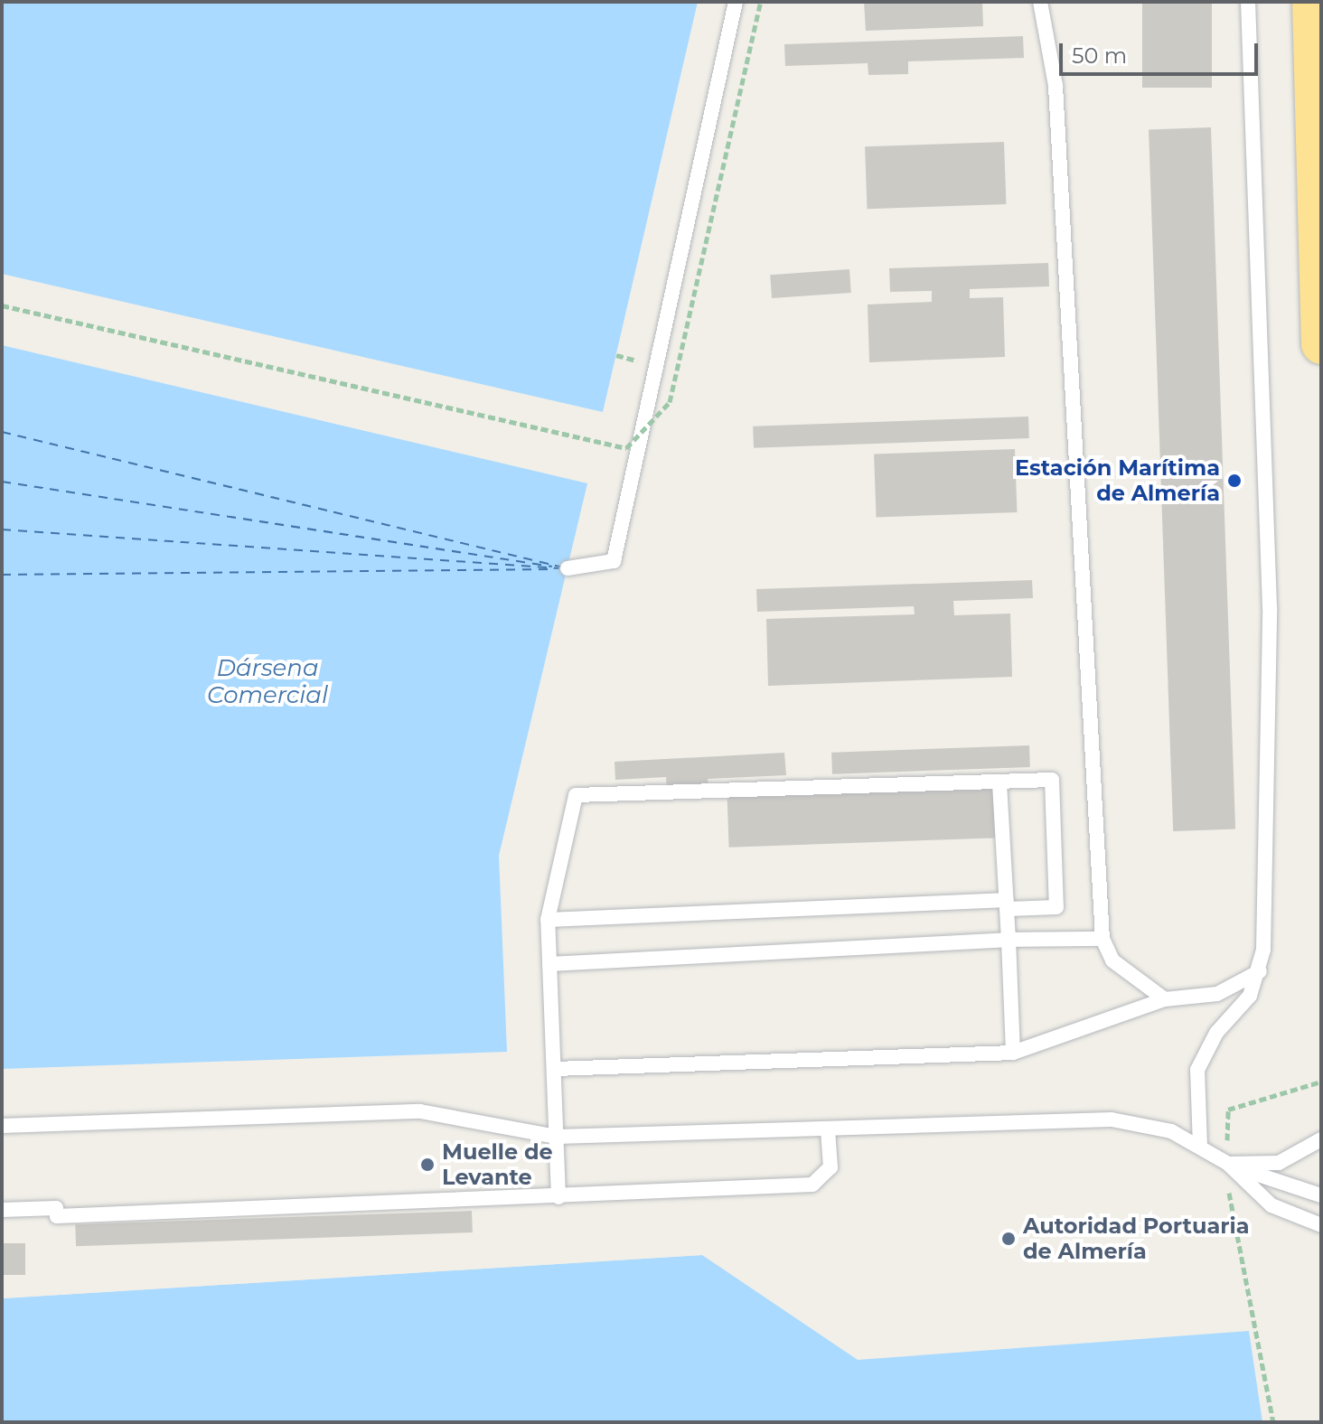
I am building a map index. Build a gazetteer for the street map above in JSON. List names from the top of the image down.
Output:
{
  "water": ["Dársena Comercial"],
  "places": ["Estación Marítima de Almería", "Muelle de Levante", "Autoridad Portuaria de Almería"],
  "scale_bar": "50 m"
}
